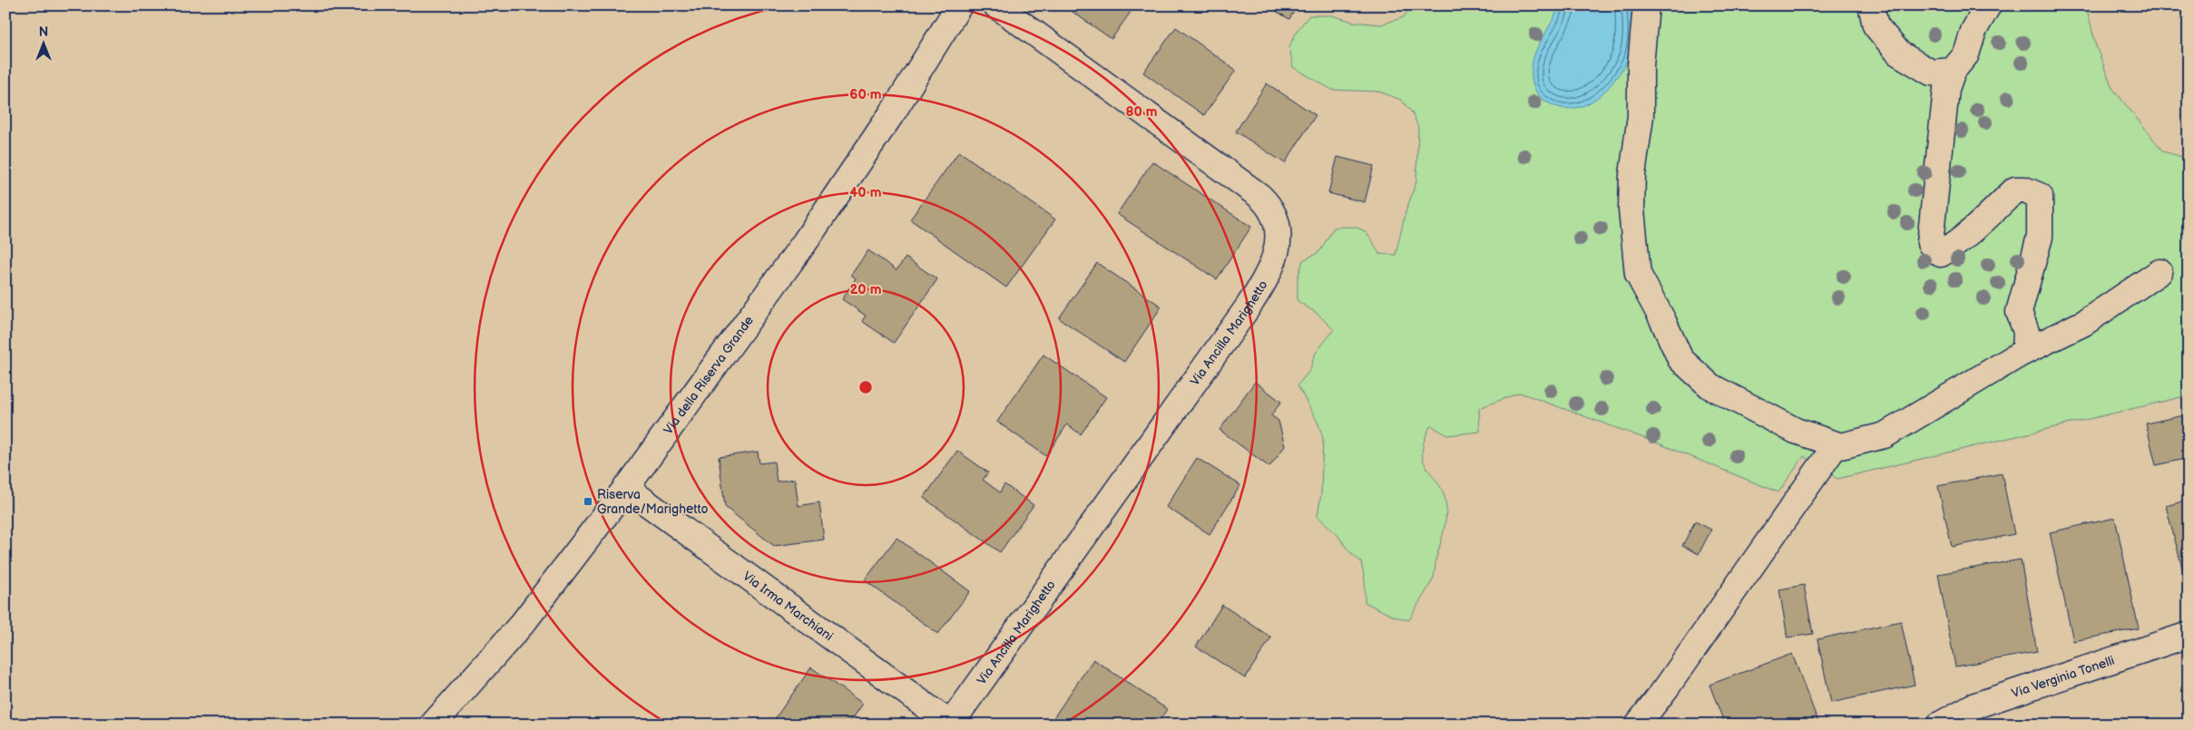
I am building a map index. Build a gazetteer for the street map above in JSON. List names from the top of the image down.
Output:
{
  "streets": {
    "street": [
      "Via Ancilla Marighetto",
      "Via della Riserva Grande",
      "Via Irma Marchiani",
      "Via Verginia Tonelli"
    ]
  },
  "crossings": [
    ["Via Ancilla Marighetto", "Via Irma Marchiani"],
    ["Via della Riserva Grande", "Via Irma Marchiani"]
  ],
  "places": {
    "transit": ["Riserva Grande/Marighetto"]
  },
  "north": "top",
  "rings": [
    "60 m",
    "80 m",
    "40 m",
    "20 m"
  ]
}
